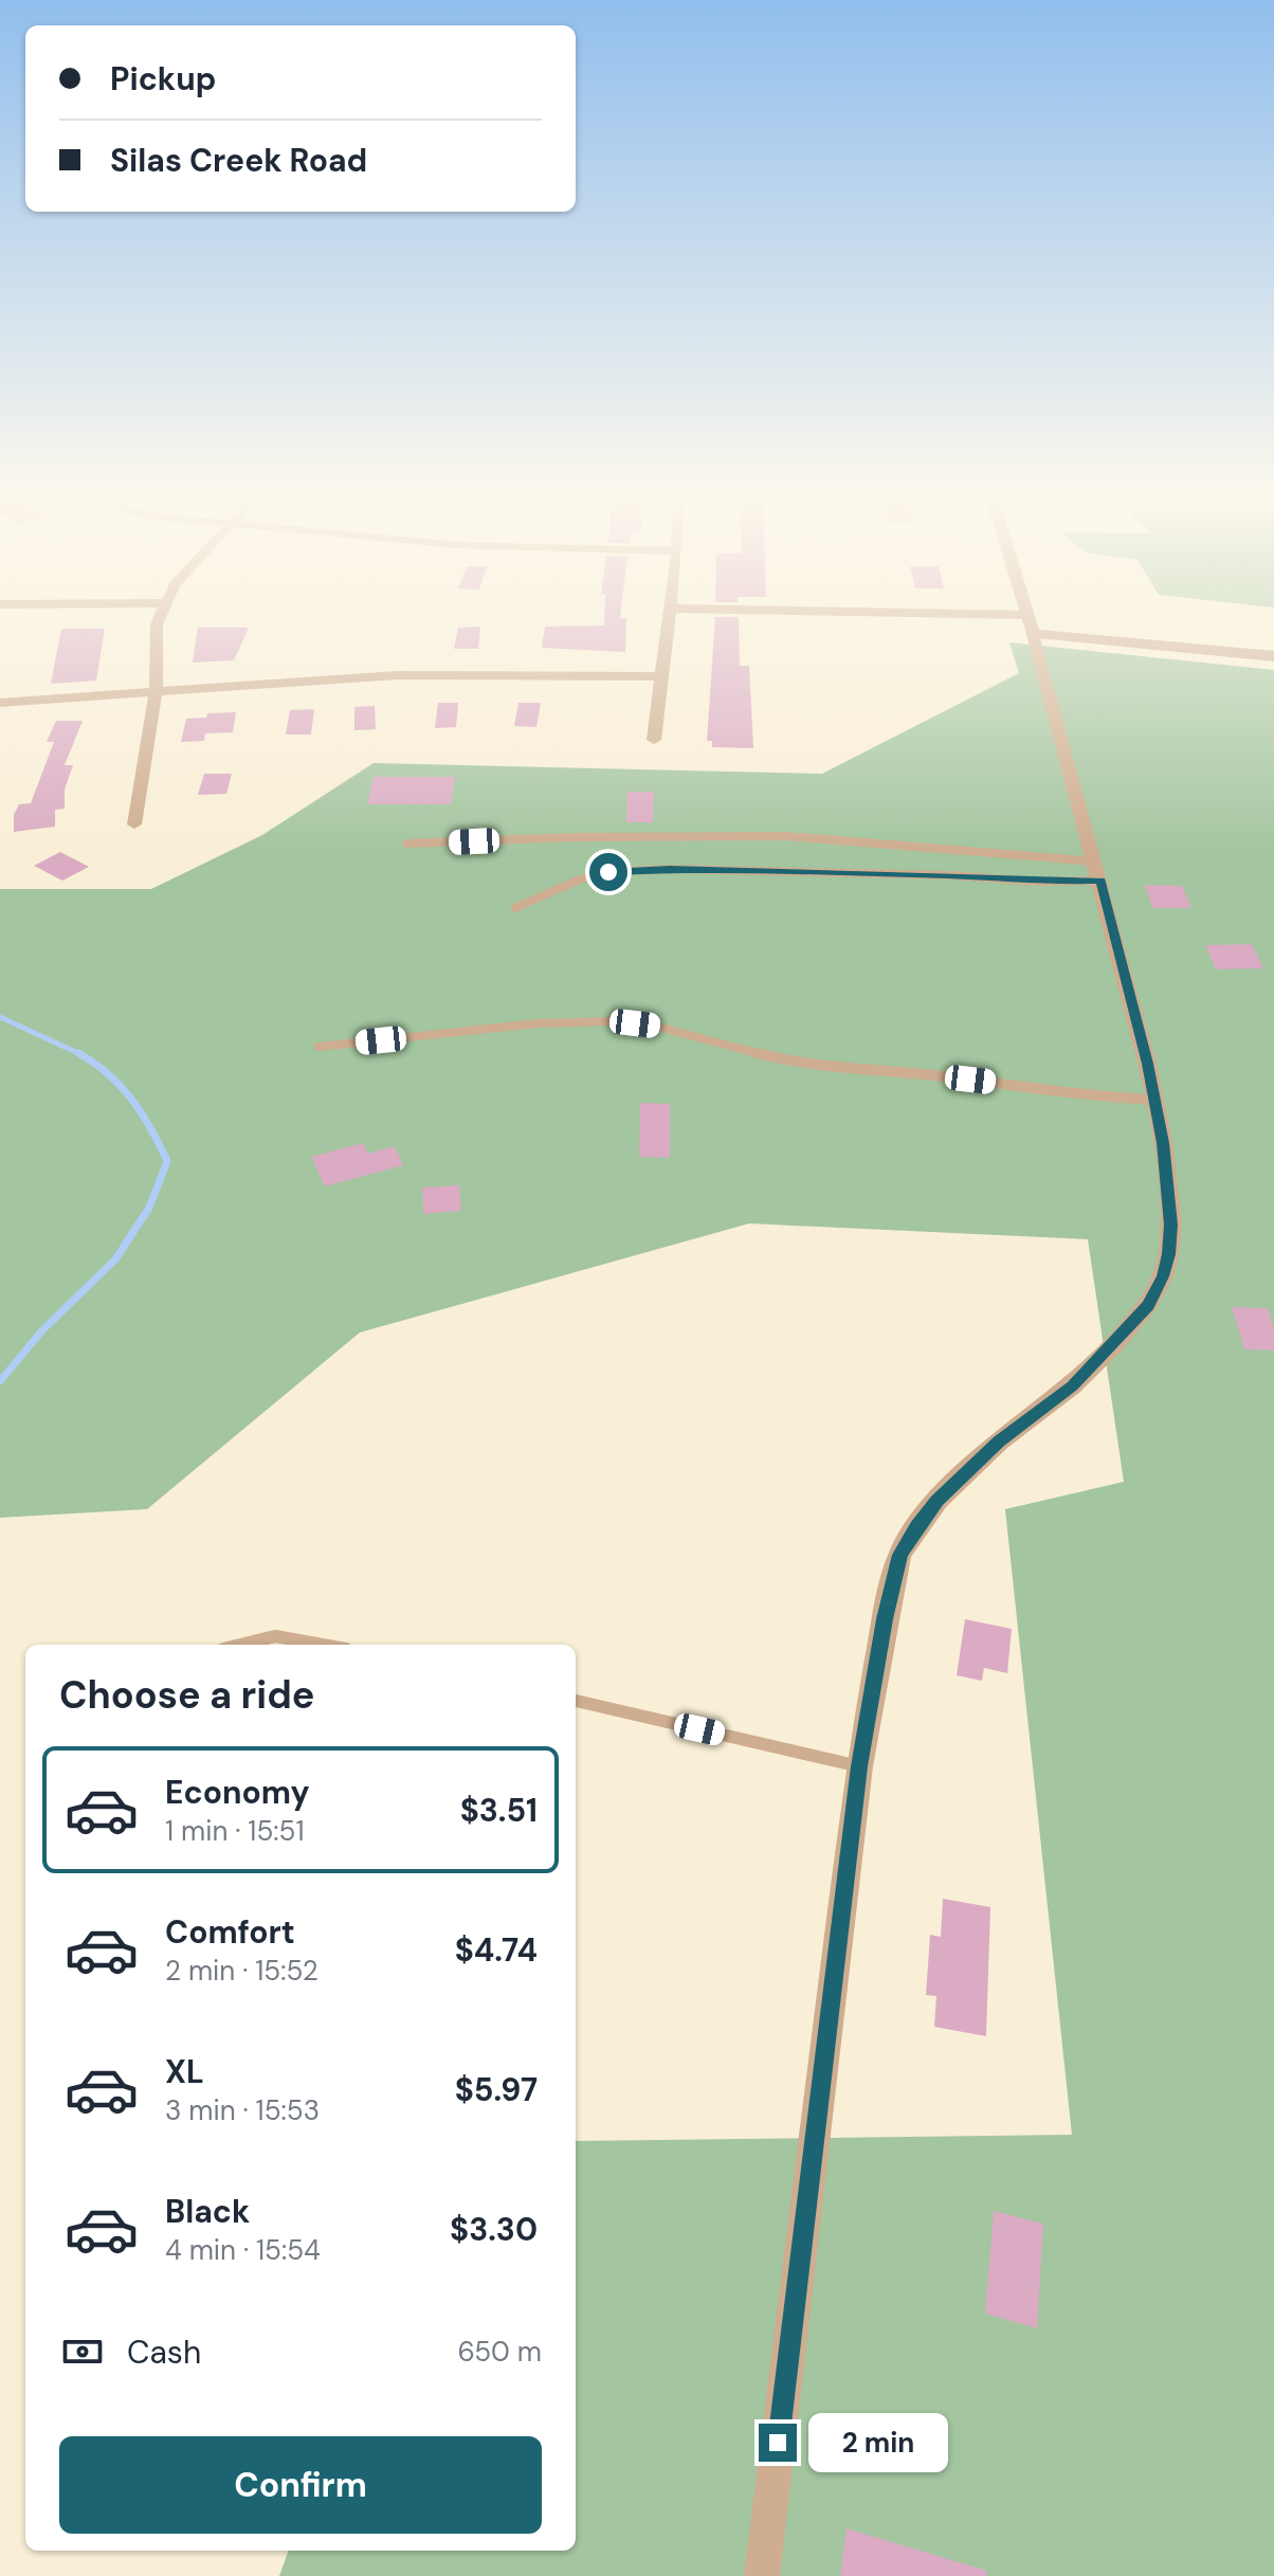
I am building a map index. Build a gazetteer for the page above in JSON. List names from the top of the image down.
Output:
{
  "page": {
    "banner": ["Pickup", "Silas Creek Road"],
    "heading": "Choose a ride",
    "list": [
      {
        "name": "Economy",
        "note": "1 min · 15:51",
        "value": "$3.51"
      },
      {
        "name": "Comfort",
        "note": "2 min · 15:52",
        "value": "$4.74"
      },
      {
        "name": "XL",
        "note": "3 min · 15:53",
        "value": "$5.97"
      },
      {
        "name": "Black",
        "note": "4 min · 15:54",
        "value": "$3.30"
      }
    ],
    "pay": ["Cash", "650 m"],
    "bubble": "2 min",
    "buttons": "Confirm"
  }
}
